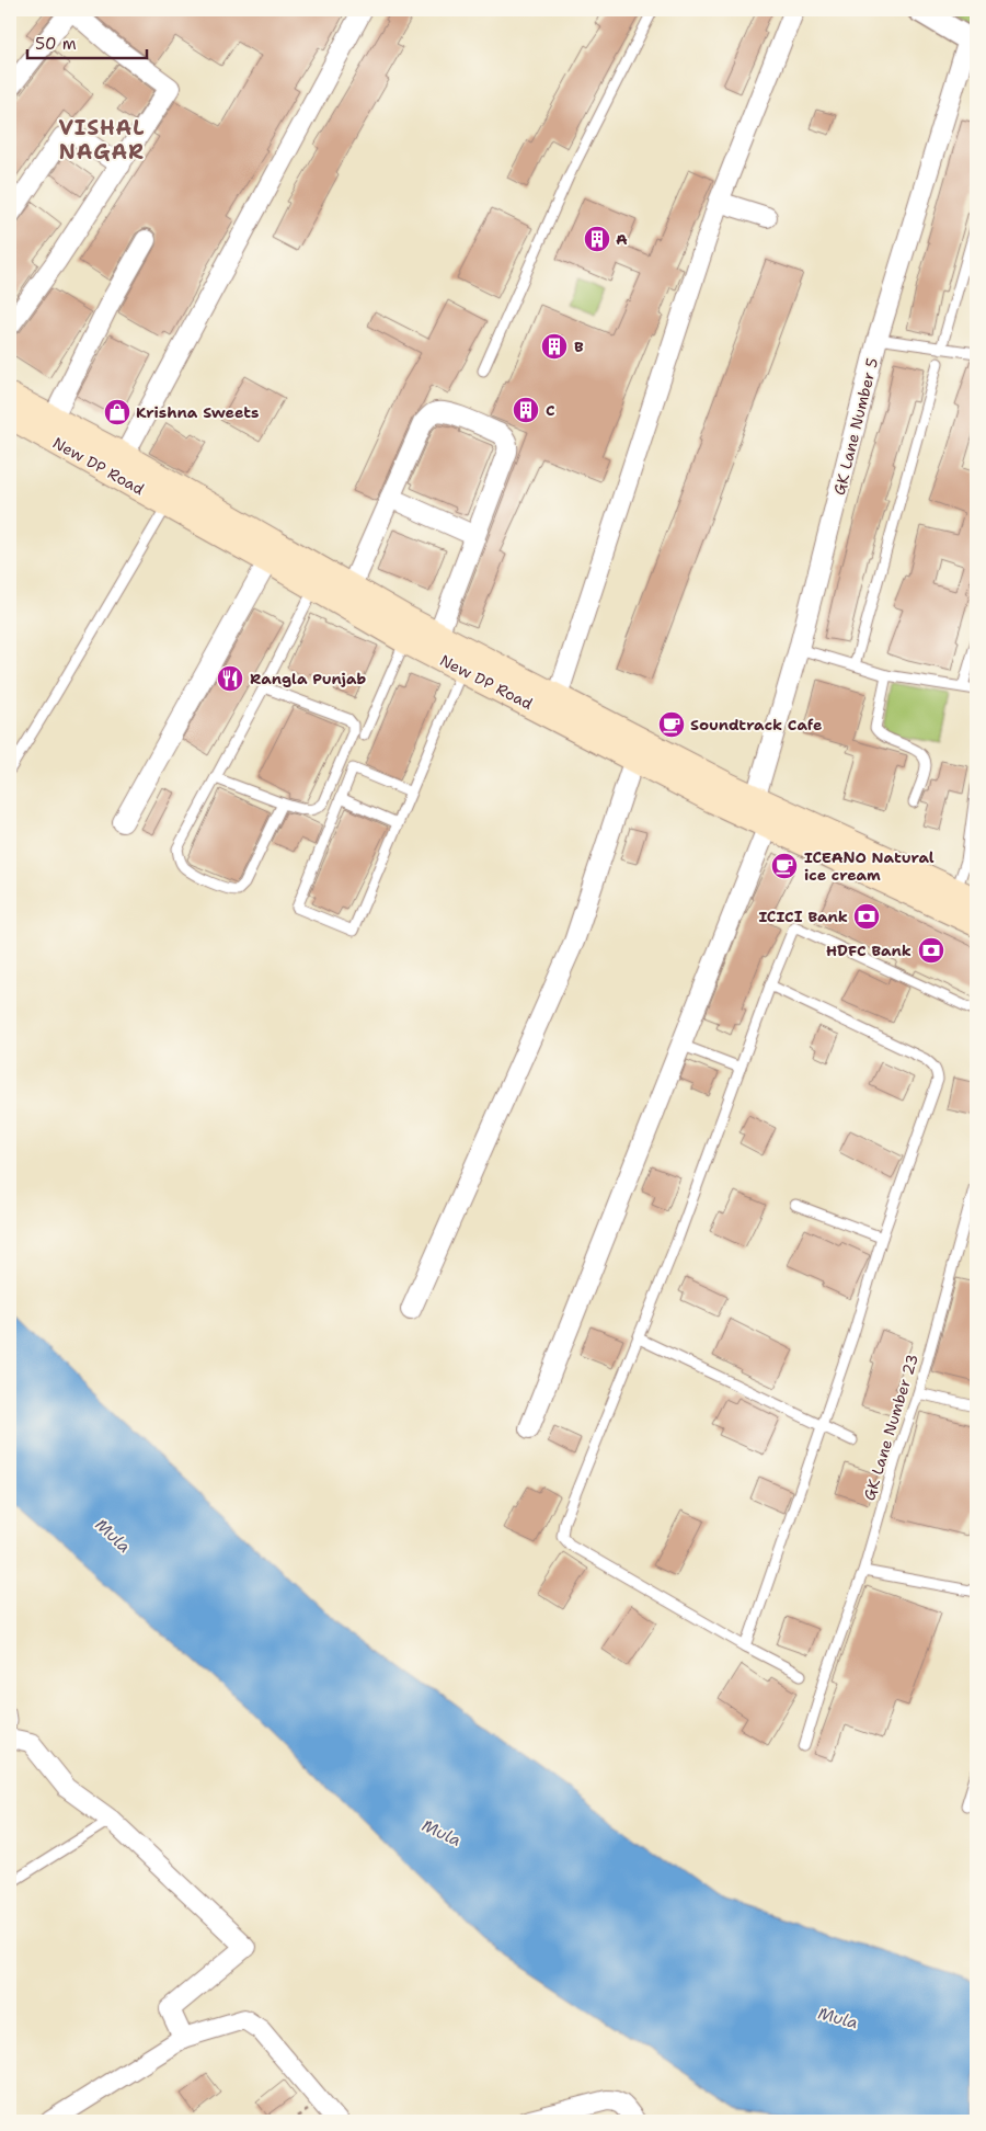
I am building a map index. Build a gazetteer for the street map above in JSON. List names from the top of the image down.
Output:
{
  "streets": {
    "main road": ["New DP Road"],
    "street": ["GK Lane Number 5"],
    "lane": ["GK Lane Number 23"]
  },
  "crossings": [
    ["GK Lane Number 5", "New DP Road"]
  ],
  "districts": ["VISHAL NAGAR"],
  "water": ["Mula"],
  "places": {
    "building": ["A", "B", "C"],
    "shop": ["Krishna Sweets"],
    "restaurant": ["Rangla Punjab"],
    "cafe": ["Soundtrack Cafe", "ICEANO Natural ice cream"],
    "bank": ["ICICI Bank", "HDFC Bank"]
  },
  "scale_bar": "50 m"
}
